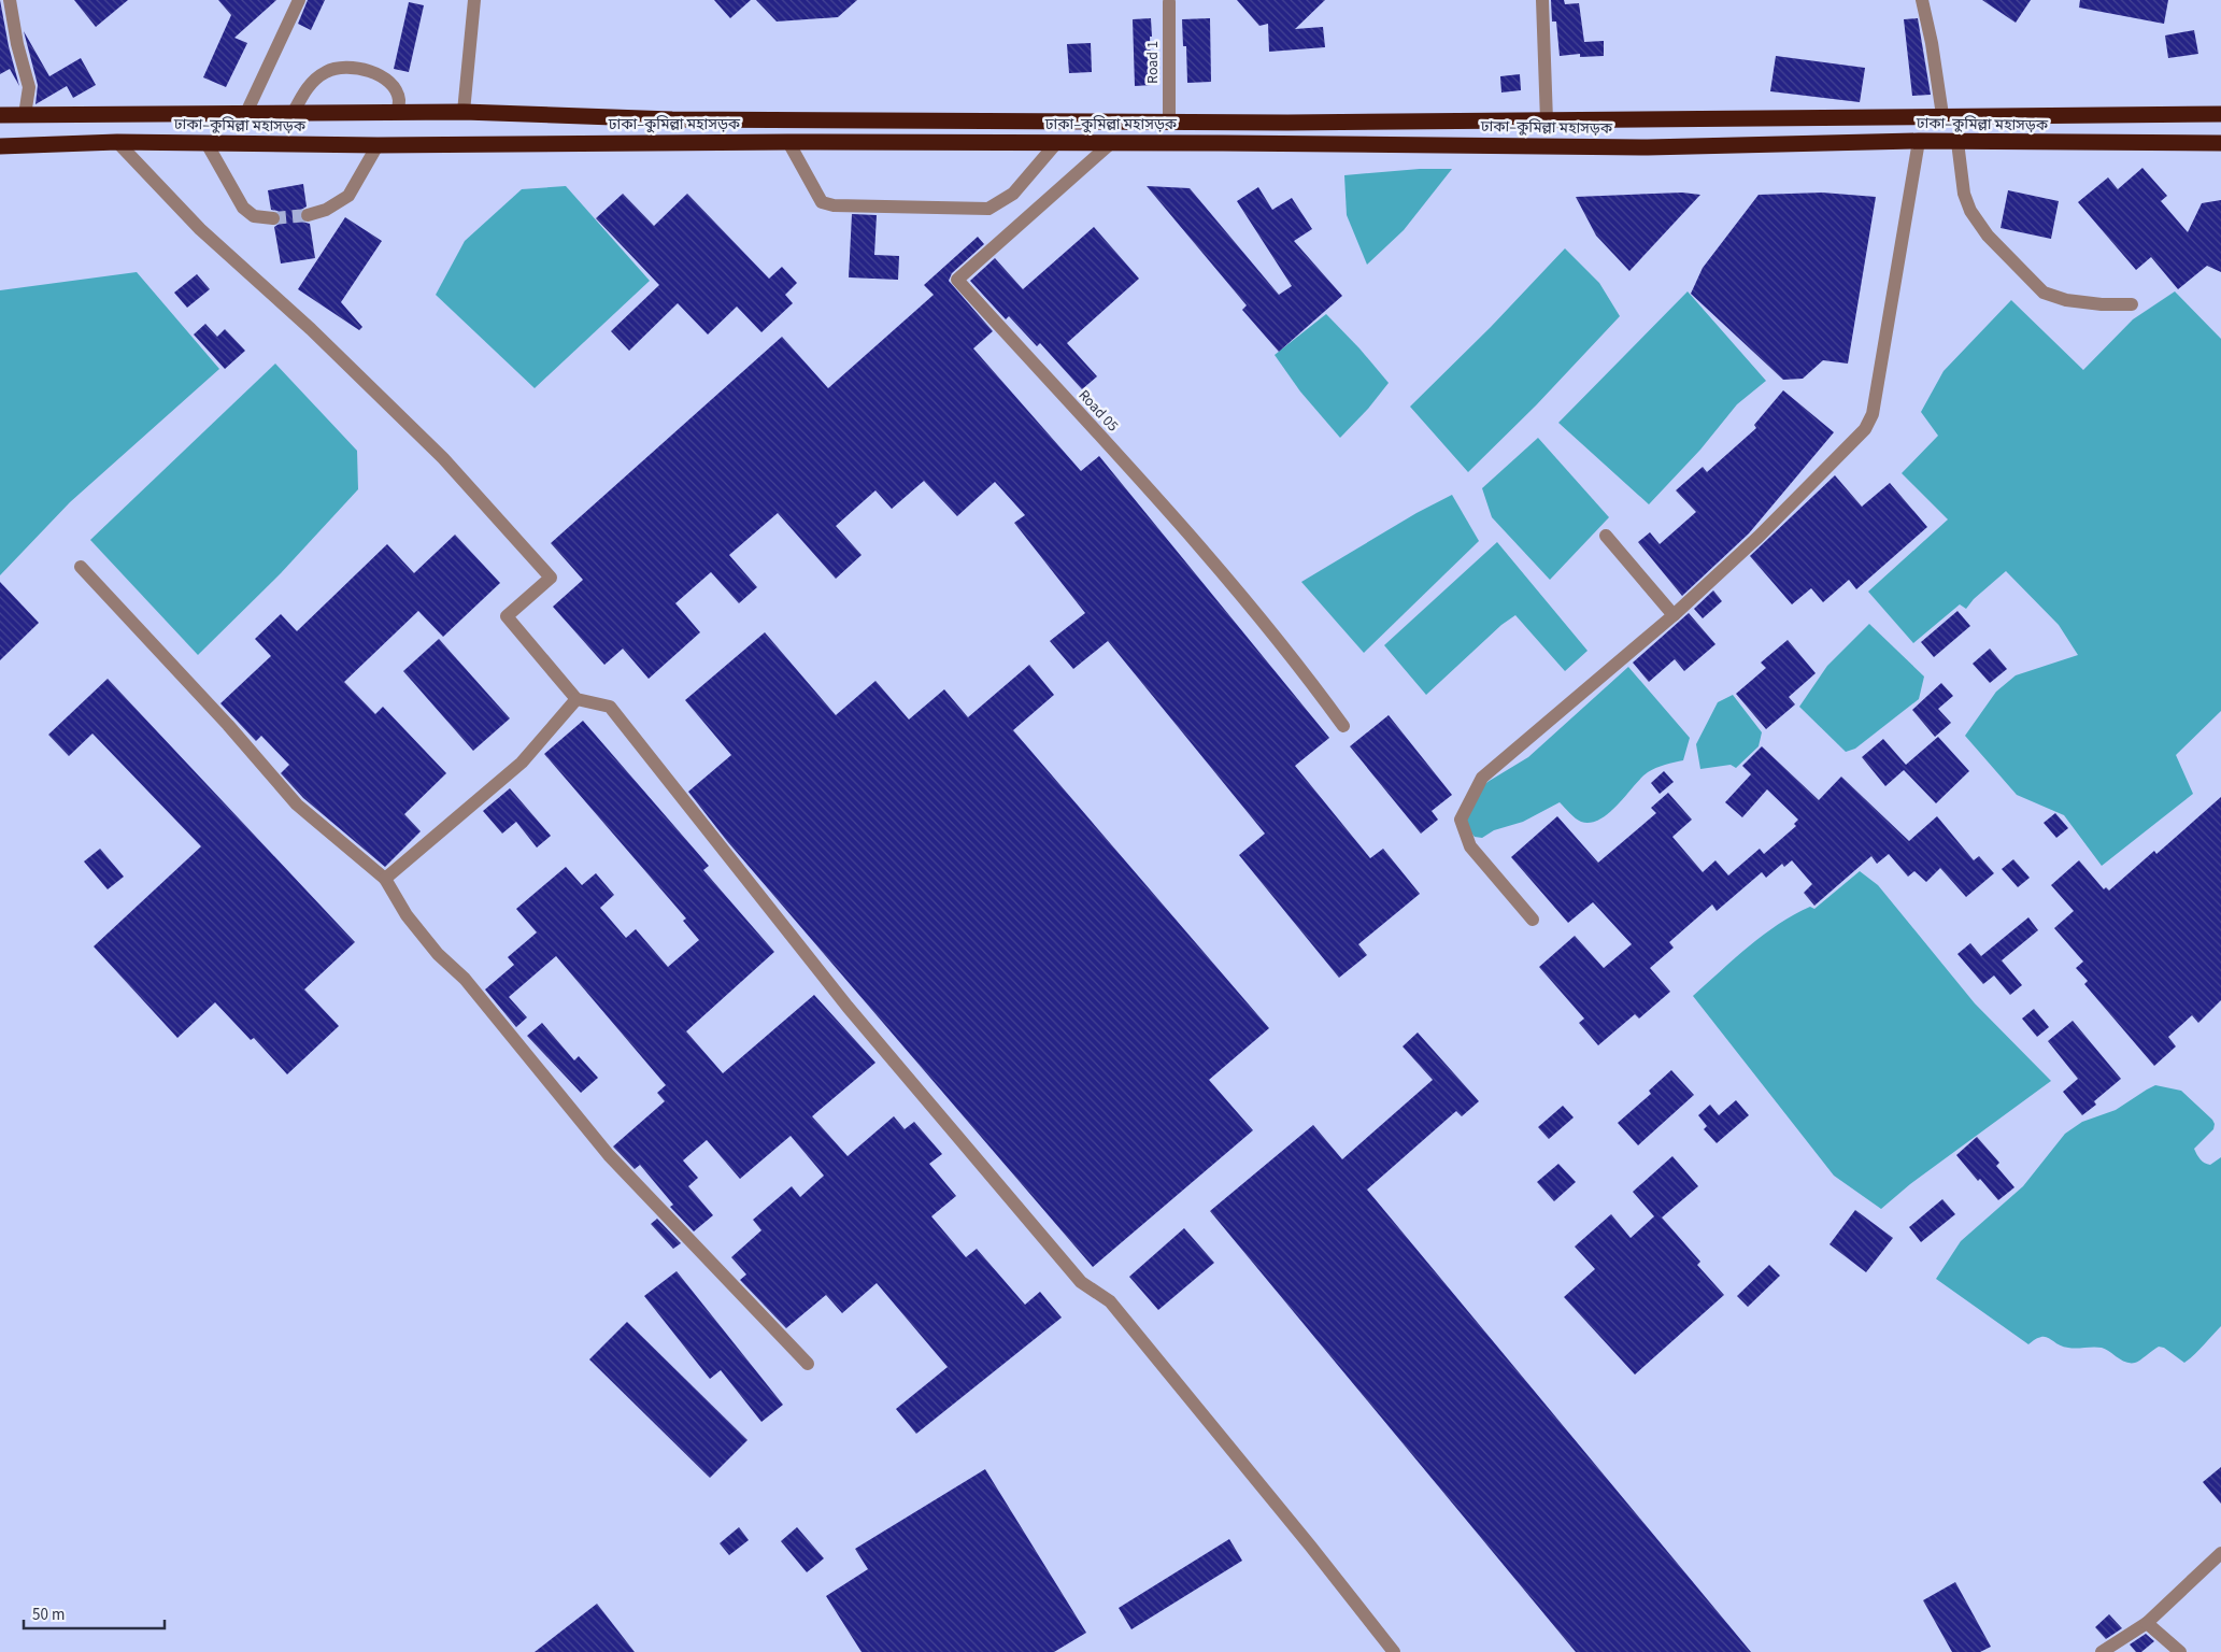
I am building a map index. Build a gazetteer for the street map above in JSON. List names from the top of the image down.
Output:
{
  "streets": {
    "highway": ["ঢাকা–কুমিল্লা মহাসড়ক"],
    "street": ["Road 1", "Road 05"]
  },
  "crossings": [
    ["Road 1", "ঢাকা–কুমিল্লা মহাসড়ক"],
    ["ঢাকা–কুমিল্লা মহাসড়ক", "Road 05"]
  ],
  "scale_bar": "50 m"
}
